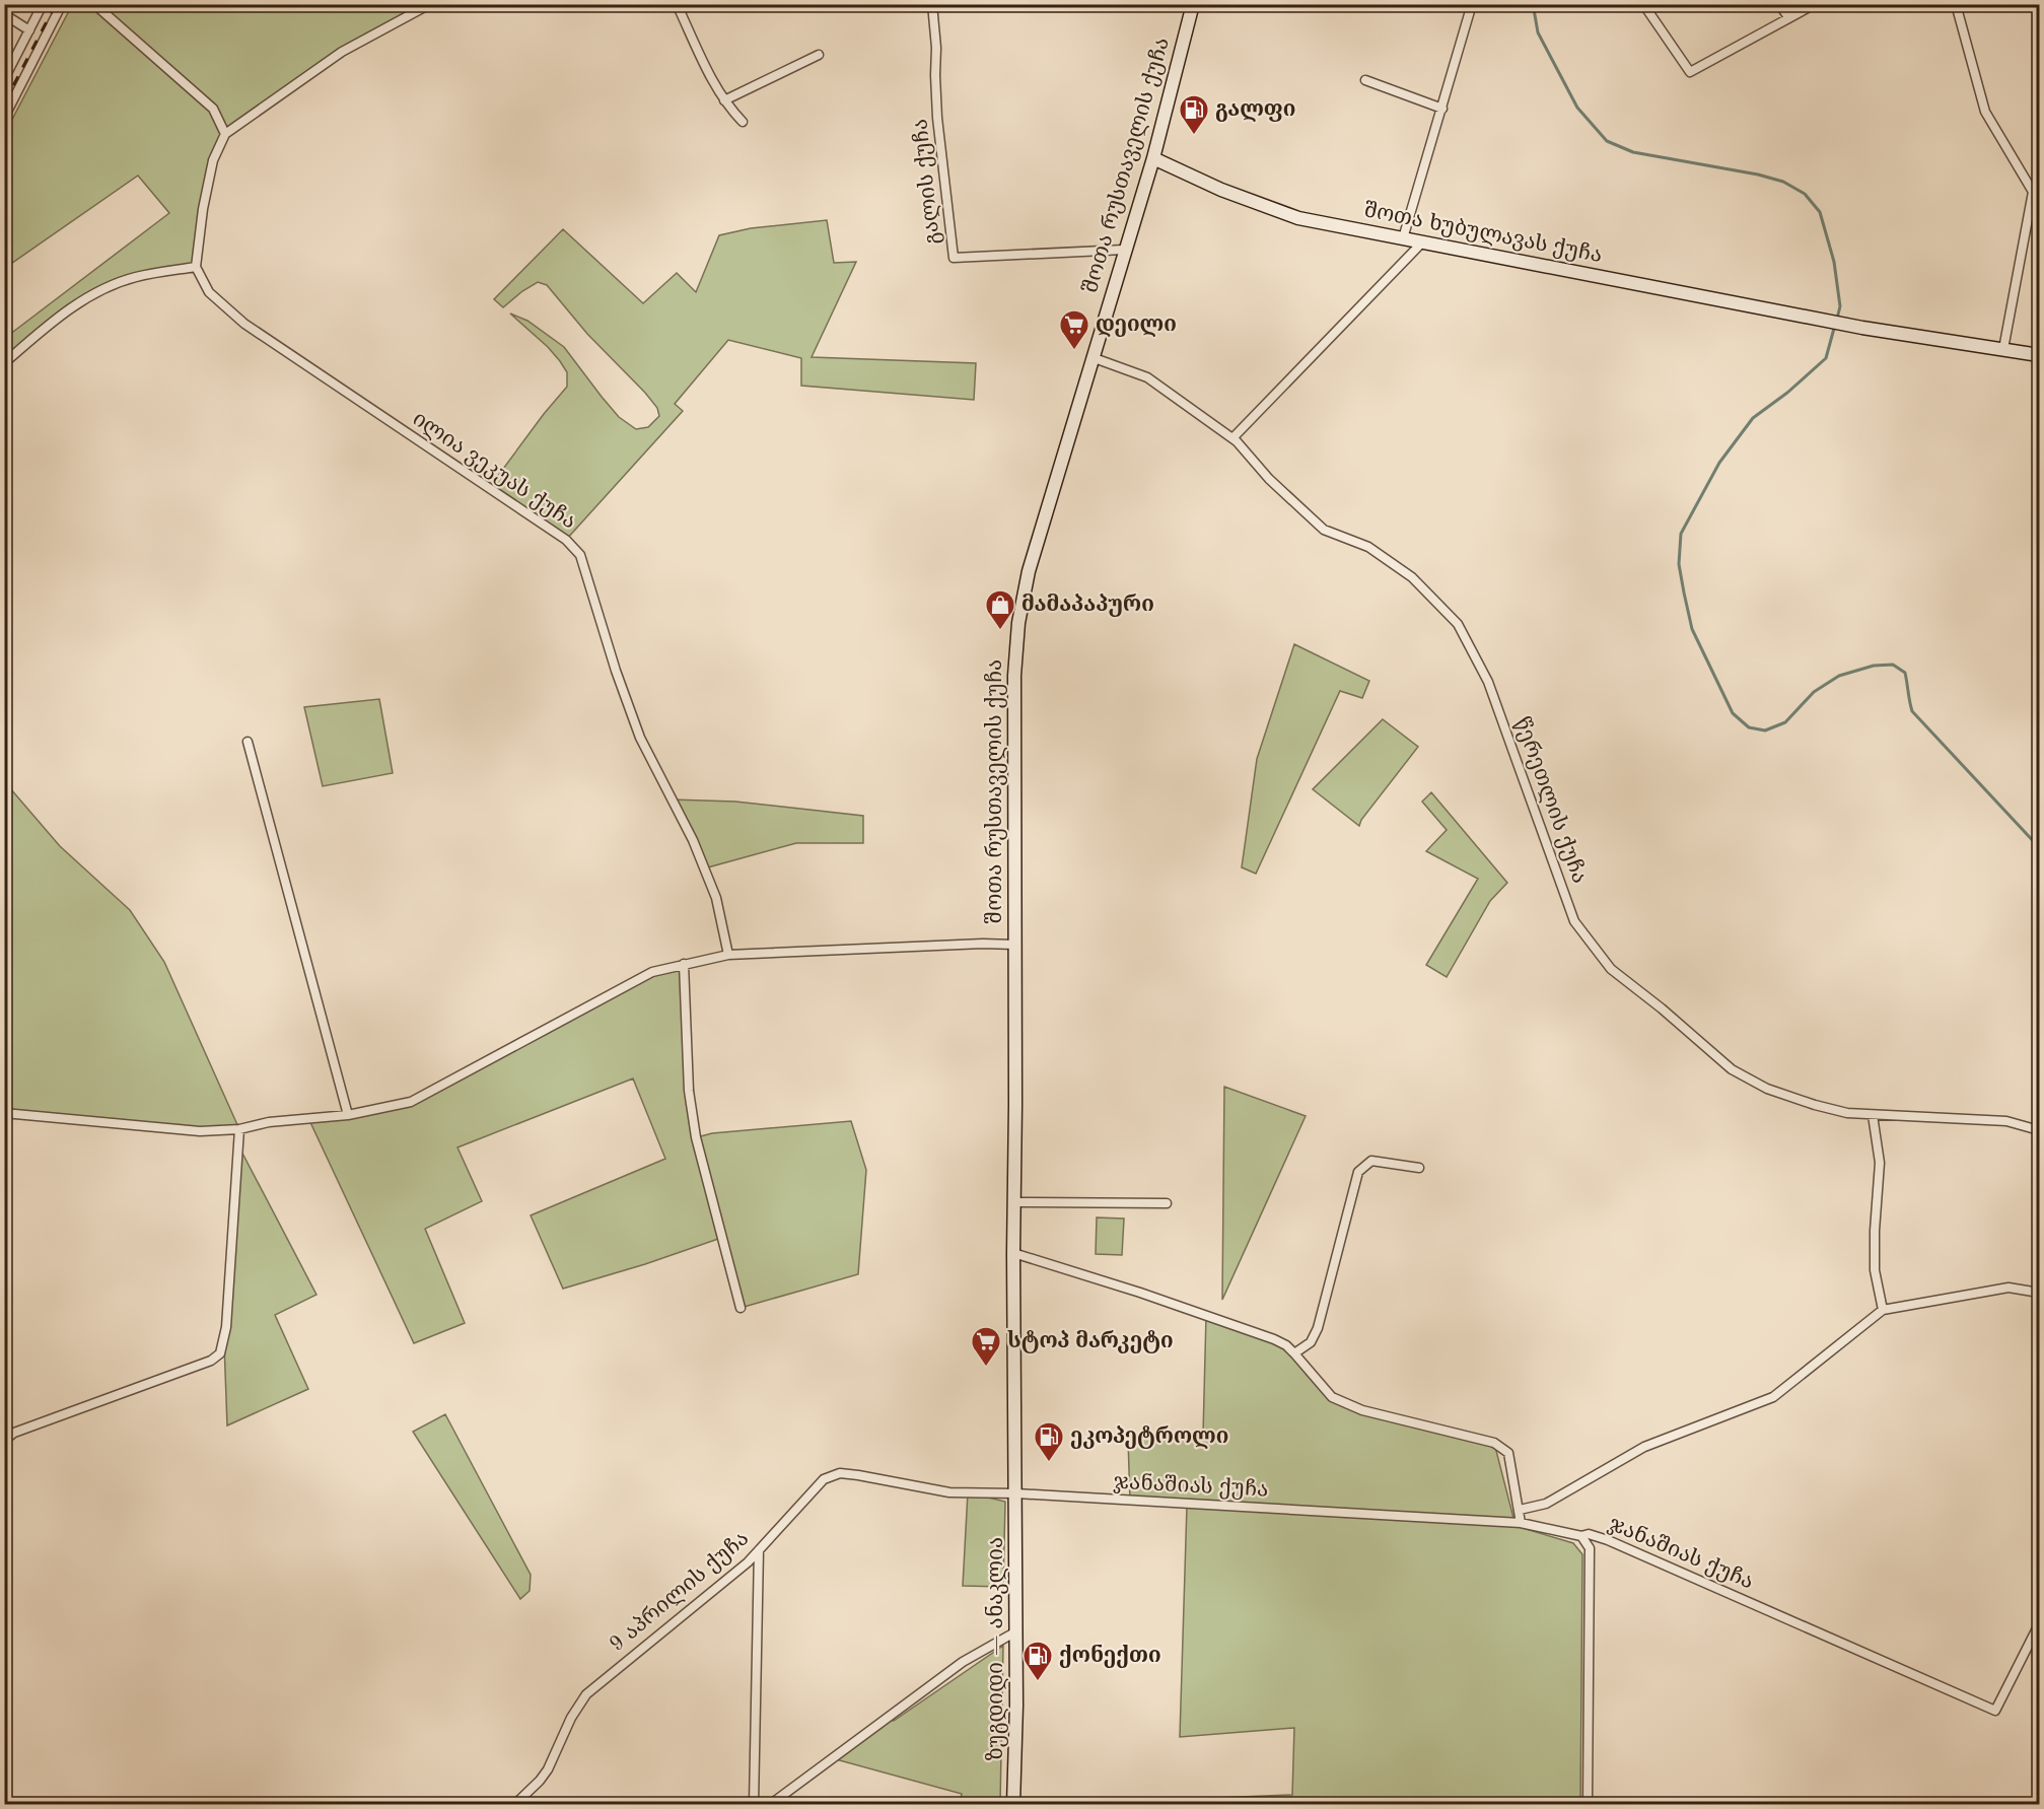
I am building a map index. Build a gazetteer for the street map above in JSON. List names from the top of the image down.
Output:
{
  "streets": {
    "main road": ["შოთა რუსთაველის ქუჩა", "შოთა ხუბულავას ქუჩა", "ზუგდიდი — ანაკლია"],
    "street": [
      "გალის ქუჩა",
      "ილია ვეკუას ქუჩა",
      "წერეთლის ქუჩა",
      "ჯანაშიას ქუჩა",
      "9 აპრილის ქუჩა"
    ]
  },
  "crossings": [
    ["შოთა რუსთაველის ქუჩა", "გალის ქუჩა"],
    ["შოთა რუსთაველის ქუჩა", "შოთა ხუბულავას ქუჩა"],
    ["შოთა რუსთაველის ქუჩა", "წერეთლის ქუჩა"],
    ["შოთა რუსთაველის ქუჩა", "ჯანაშიას ქუჩა"],
    ["შოთა რუსთაველის ქუჩა", "9 აპრილის ქუჩა"],
    ["შოთა რუსთაველის ქუჩა", "ზუგდიდი — ანაკლია"],
    ["ჯანაშიას ქუჩა", "9 აპრილის ქუჩა"],
    ["ჯანაშიას ქუჩა", "ზუგდიდი — ანაკლია"],
    ["9 აპრილის ქუჩა", "ზუგდიდი — ანაკლია"]
  ],
  "places": {
    "fuel station": ["გალფი", "ეკოპეტროლი", "ქონექთი"],
    "supermarket": ["დეილი", "სტოპ მარკეტი"],
    "shop": ["მამაპაპური"]
  }
}
